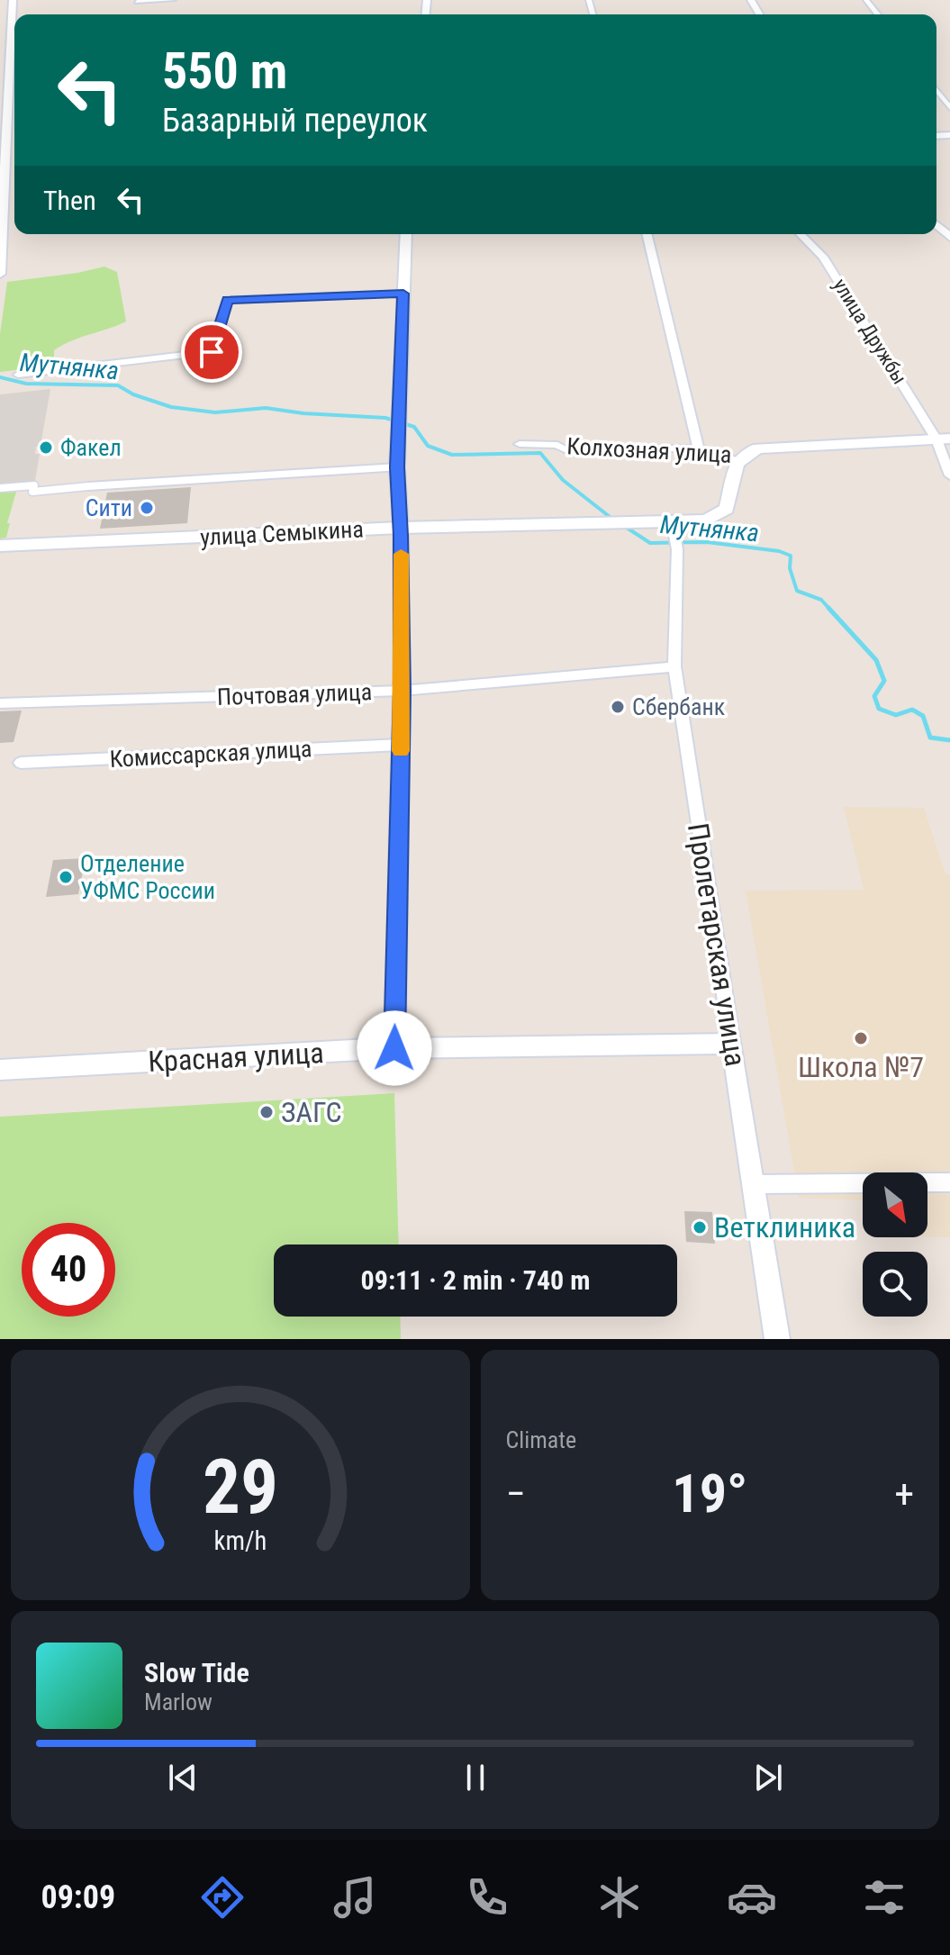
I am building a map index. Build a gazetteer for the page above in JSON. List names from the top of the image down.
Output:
{
  "streets": {
    "main road": ["Колхозная улица", "улица Семыкина"],
    "street": [
      "улица Дружбы",
      "Почтовая улица",
      "Комиссарская улица",
      "Пролетарская улица",
      "Красная улица"
    ]
  },
  "crossings": [
    ["улица Дружбы", "Колхозная улица"],
    ["Колхозная улица", "улица Семыкина"],
    ["улица Семыкина", "Пролетарская улица"],
    ["Почтовая улица", "Пролетарская улица"],
    ["Пролетарская улица", "Красная улица"]
  ],
  "water": ["Мутнянка"],
  "places": [
    "Факел",
    "Сити",
    "Сбербанк",
    "Отделение УФМС России",
    "Школа №7",
    "ЗАГС",
    "Ветклиника"
  ],
  "north": "bottom right",
  "page": {
    "turn": ["550 m", "Базарный переулок"],
    "then": "Then",
    "limit": "40",
    "trip": "09:11 · 2 min · 740 m",
    "tile": "Climate",
    "heat": ["−", "19°", "+"],
    "song": ["Slow Tide", "Marlow"],
    "tabs": "09:09",
    "gauge": ["29", "km/h"]
  }
}
